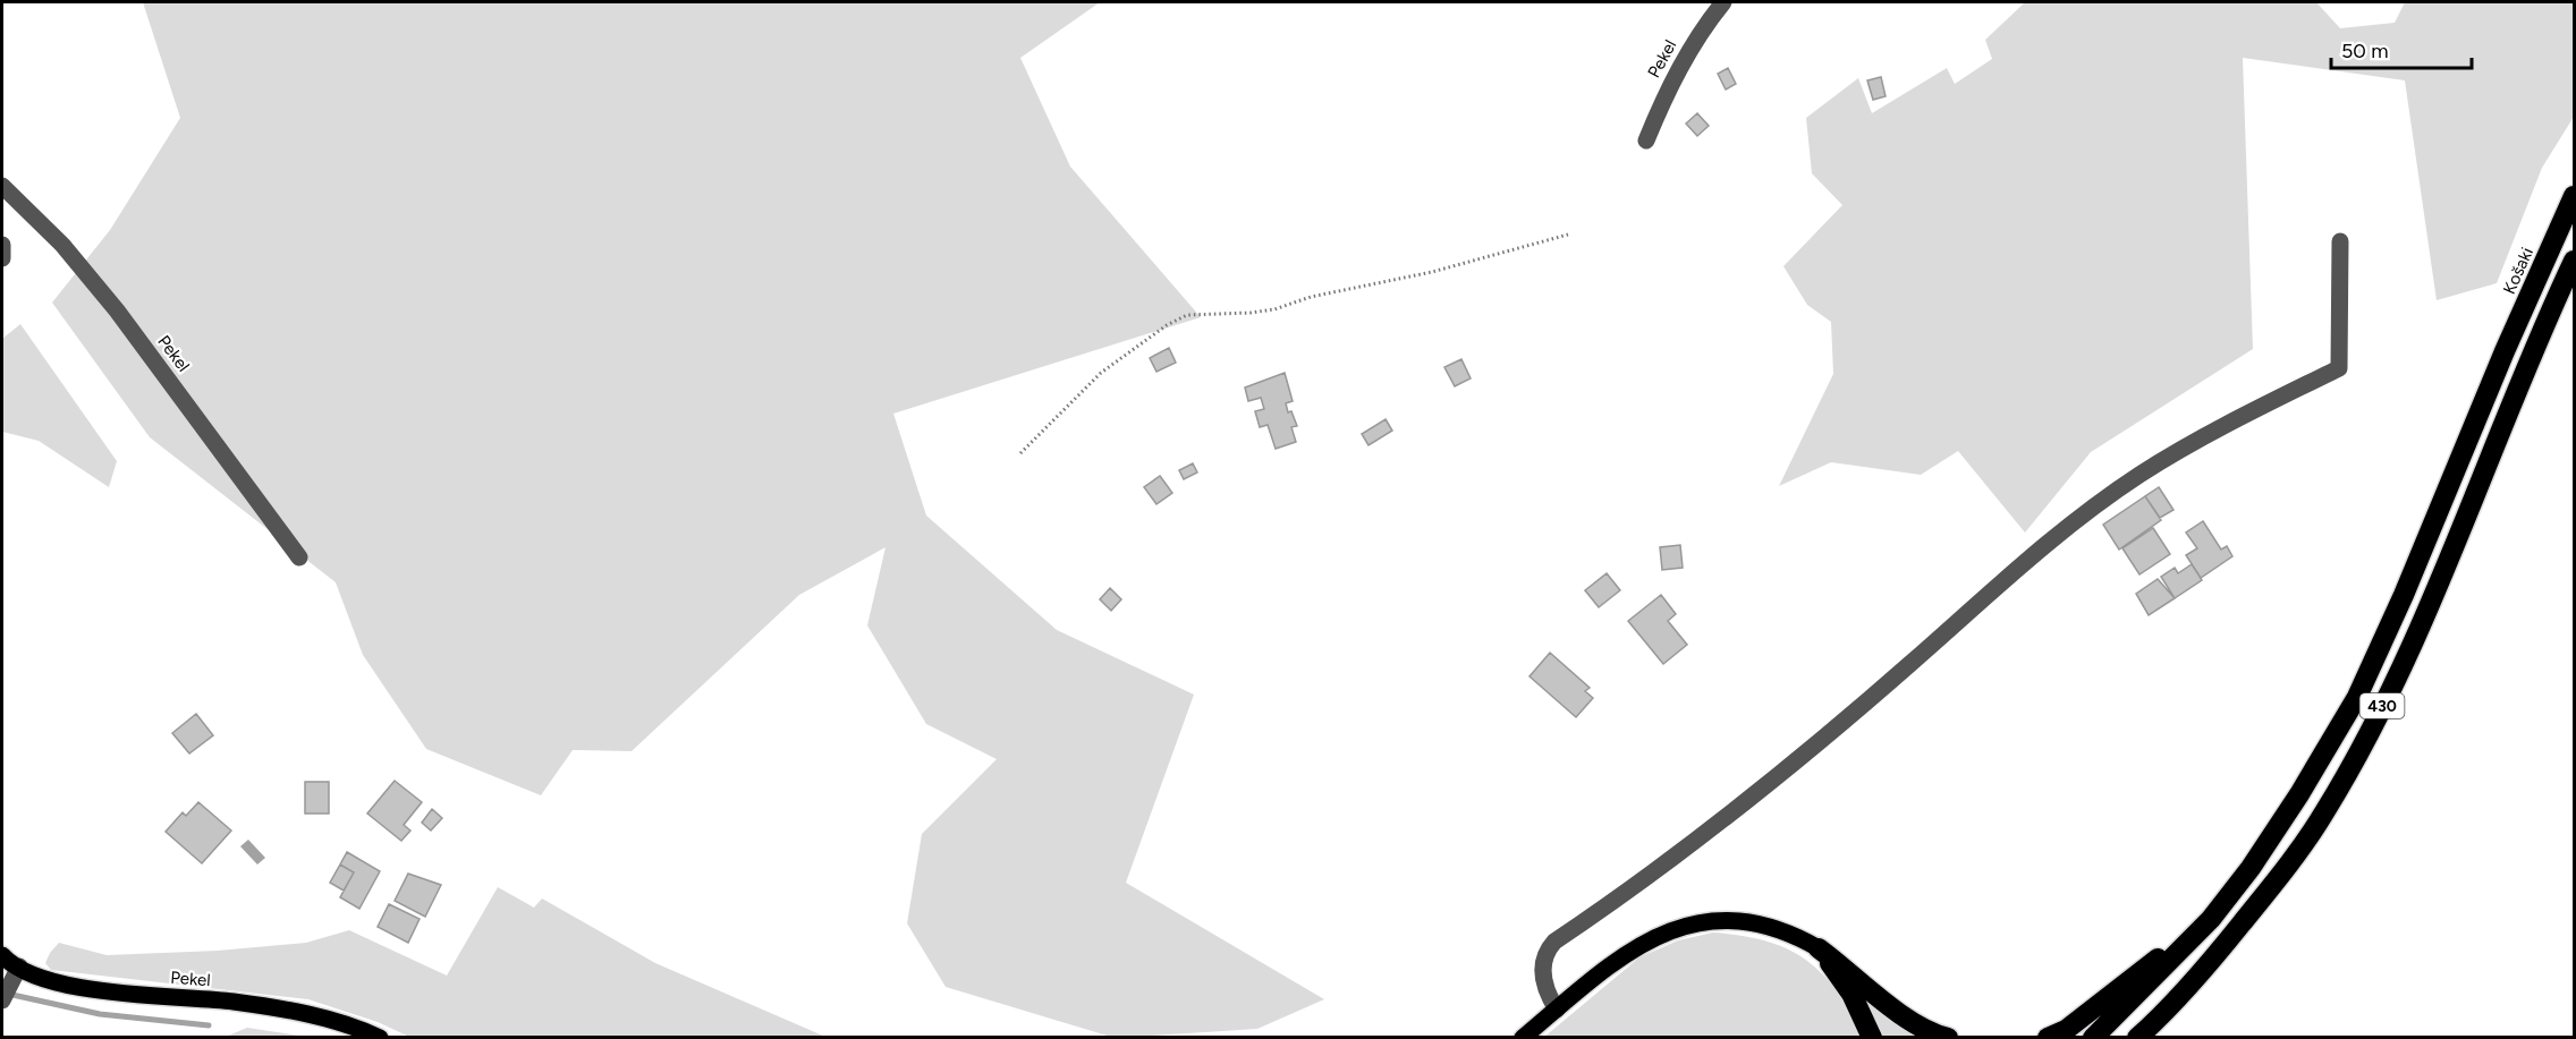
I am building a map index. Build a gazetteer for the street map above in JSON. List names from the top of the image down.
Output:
{
  "streets": {
    "highway": ["Košaki", "430"],
    "main road": ["Pekel"]
  },
  "crossings": [
    ["Košaki", "430"]
  ],
  "scale_bar": "50 m"
}
